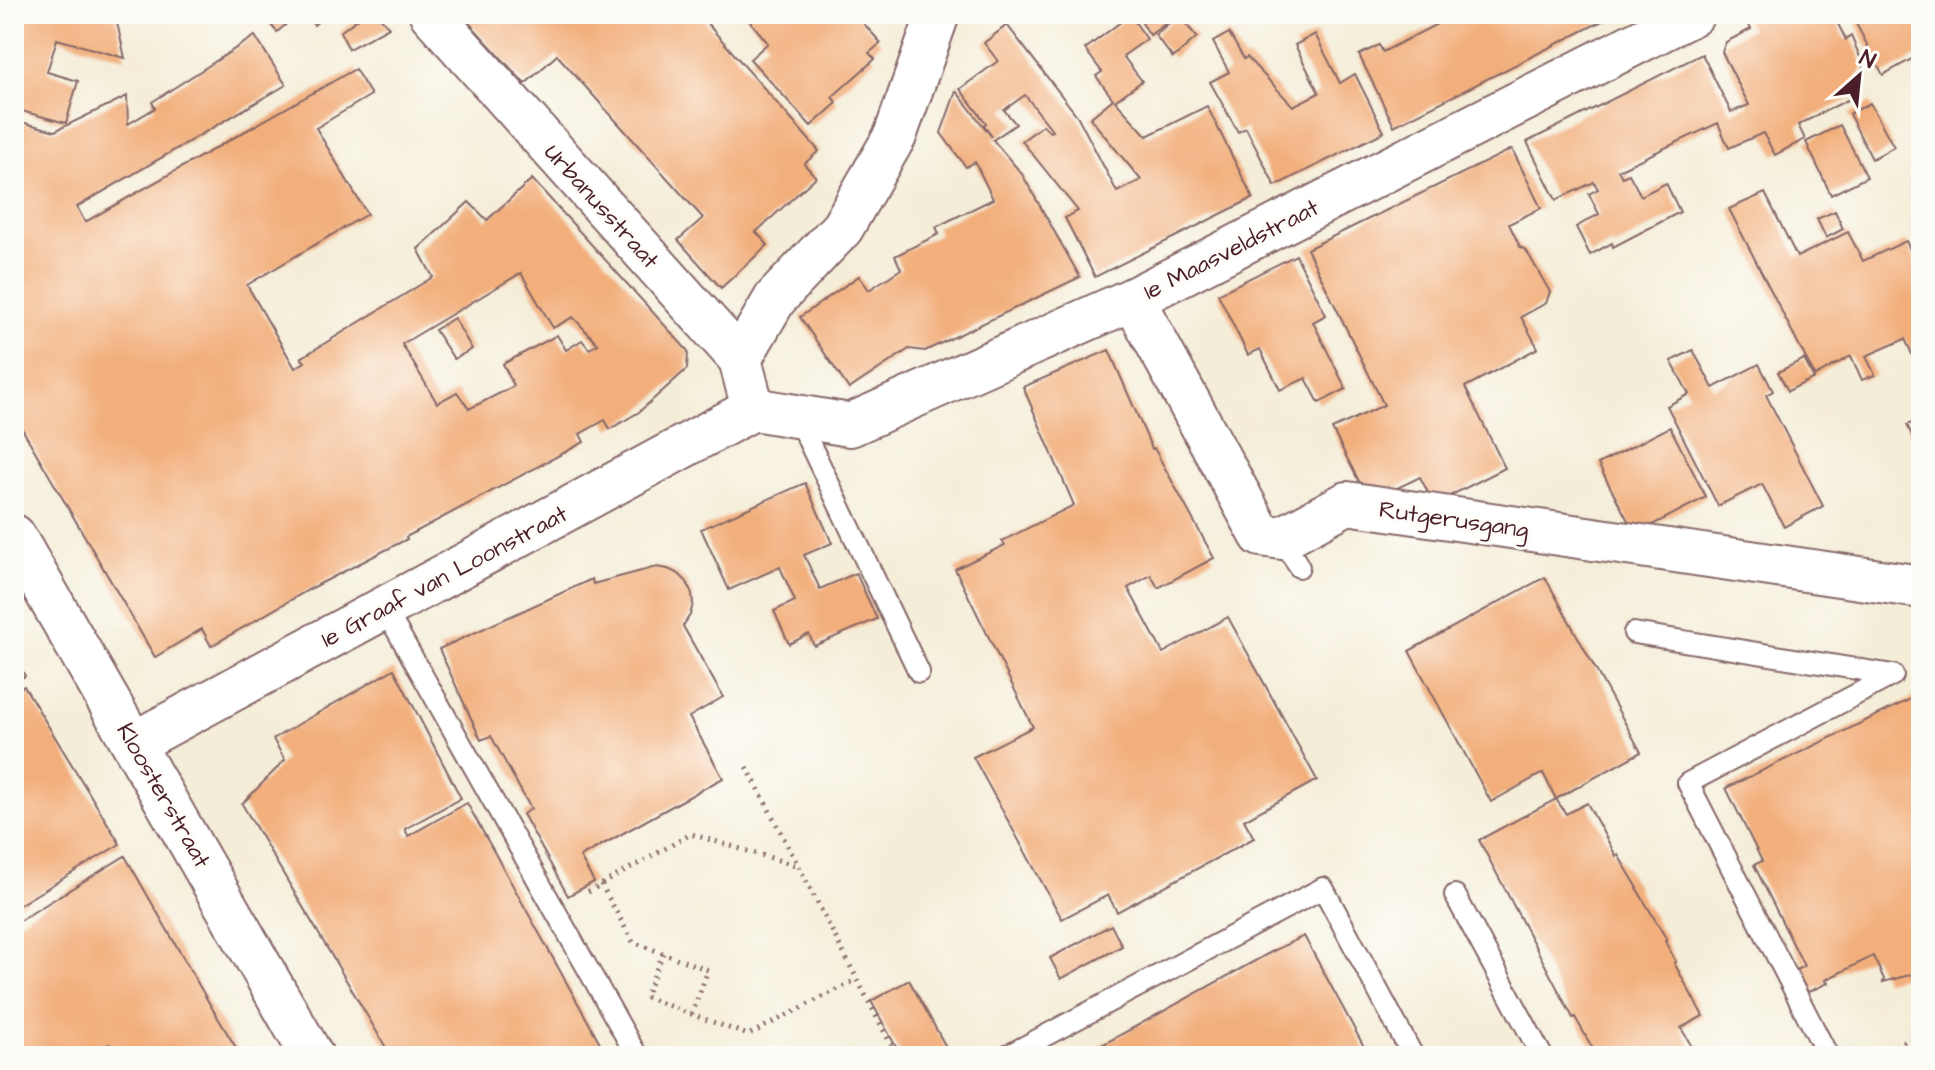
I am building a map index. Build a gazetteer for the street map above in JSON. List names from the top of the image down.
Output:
{
  "streets": {
    "street": [
      "Urbanusstraat",
      "1e Maasveldstraat",
      "Rutgerusgang",
      "1e Graaf van Loonstraat",
      "Kloosterstraat"
    ]
  },
  "crossings": [
    ["Urbanusstraat", "1e Maasveldstraat"],
    ["Urbanusstraat", "1e Graaf van Loonstraat"],
    ["1e Maasveldstraat", "Rutgerusgang"],
    ["1e Maasveldstraat", "1e Graaf van Loonstraat"],
    ["1e Graaf van Loonstraat", "Kloosterstraat"]
  ],
  "north": "top right"
}
